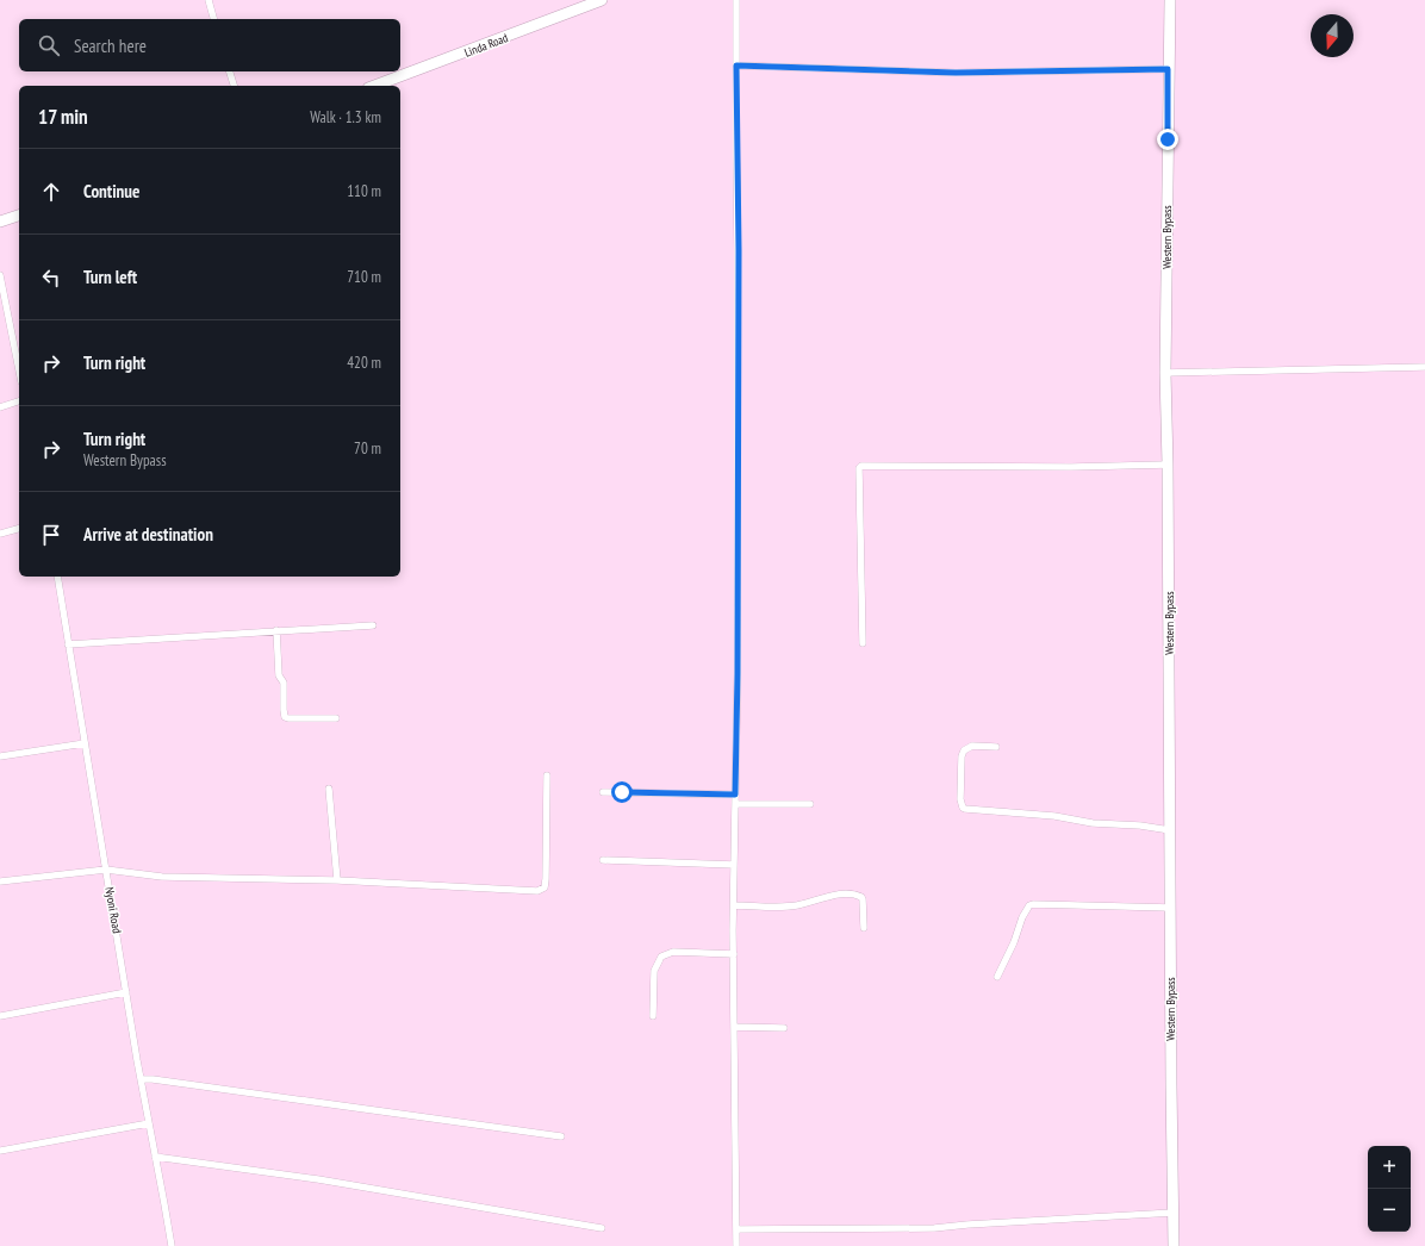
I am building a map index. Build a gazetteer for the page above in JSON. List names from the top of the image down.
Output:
{
  "streets": {
    "main road": ["Linda Road", "Western Bypass"],
    "street": ["Nyoni Road"]
  },
  "north": "bottom",
  "page": {
    "search": "Search here",
    "heading": ["17 min", "Walk · 1.3 km"],
    "list": [
      ["Continue", "110 m"],
      ["Turn left", "710 m"],
      ["Turn right", "420 m"],
      ["Turn right", "Western Bypass", "70 m"],
      "Arrive at destination"
    ],
    "map_buttons": ["+", "−"]
  }
}
